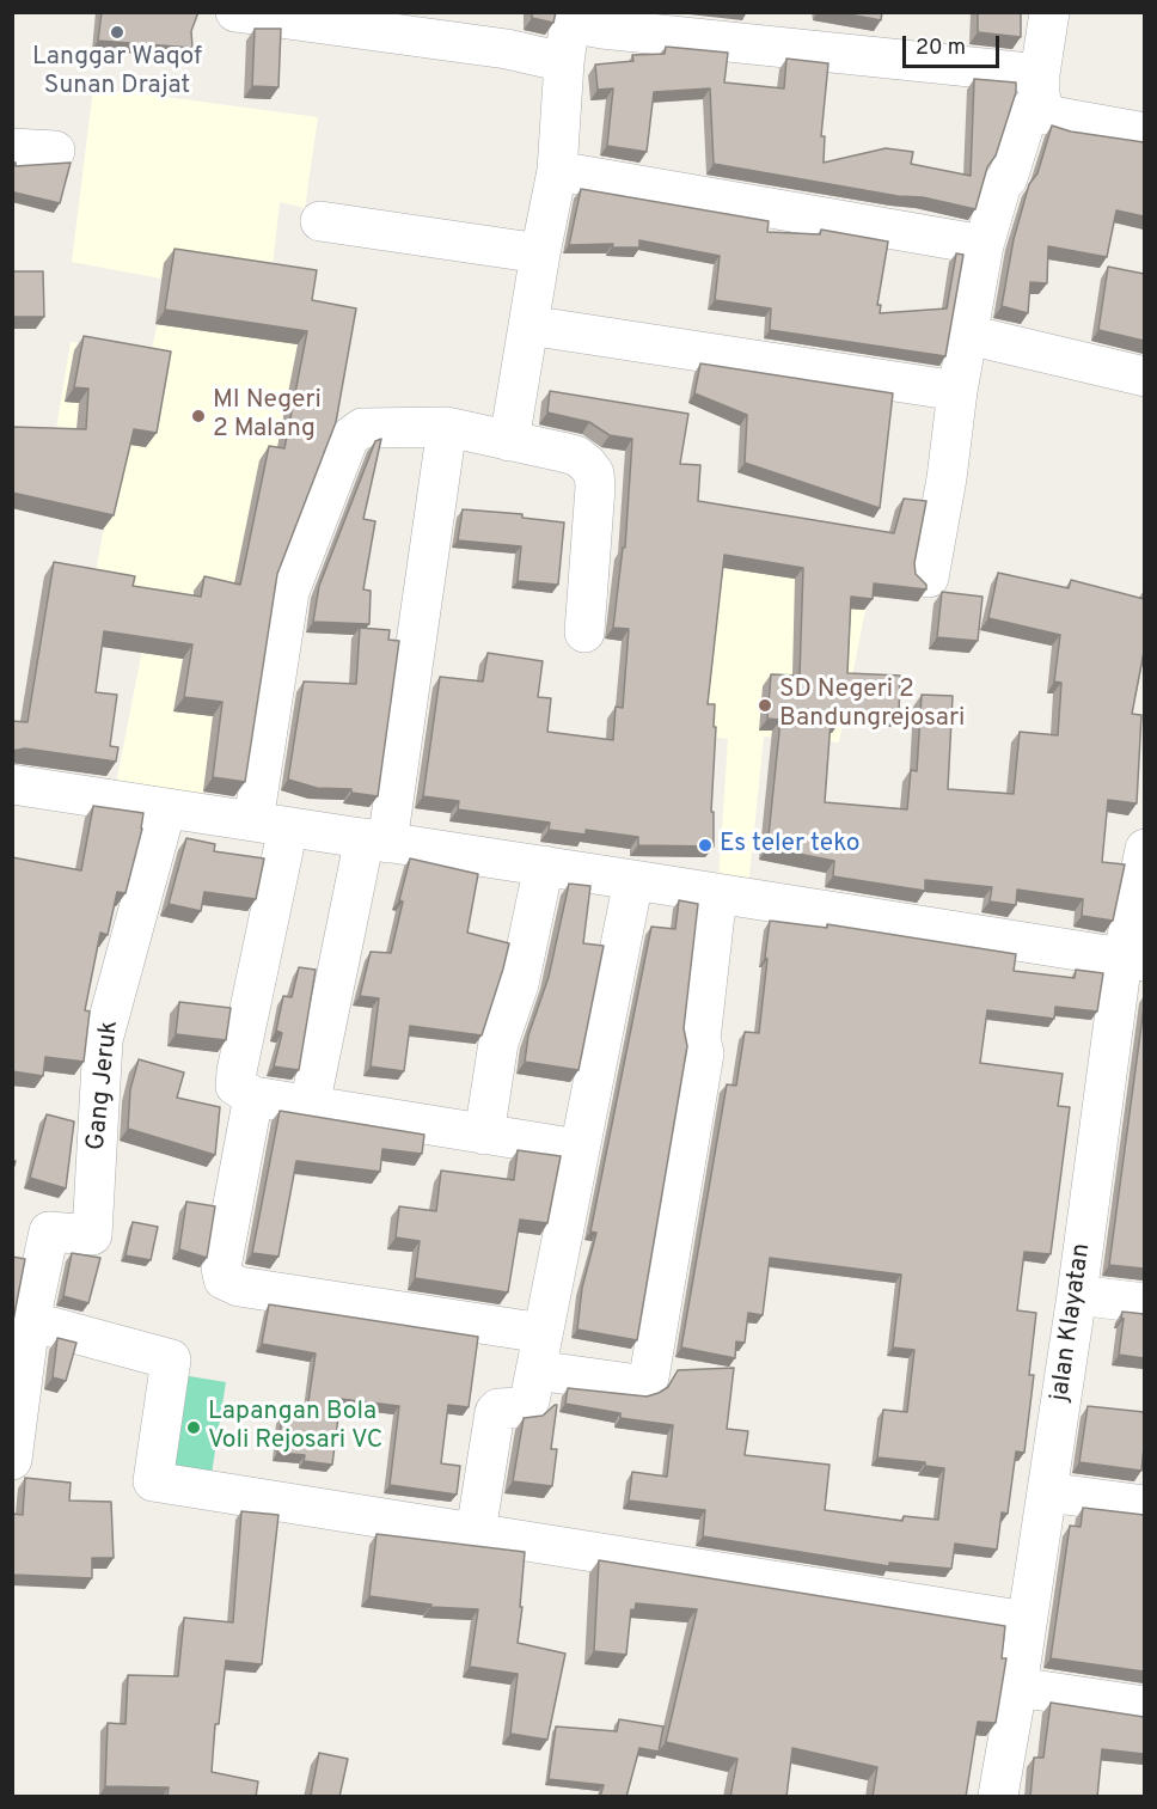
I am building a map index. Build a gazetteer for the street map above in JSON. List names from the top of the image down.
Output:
{
  "streets": {
    "street": ["Gang Jeruk", "jalan Klayatan"]
  },
  "places": [
    "Langgar Waqof Sunan Drajat",
    "MI Negeri 2 Malang",
    "SD Negeri 2 Bandungrejosari",
    "Es teler teko",
    "Lapangan Bola Voli Rejosari VC"
  ],
  "scale_bar": "20 m"
}
